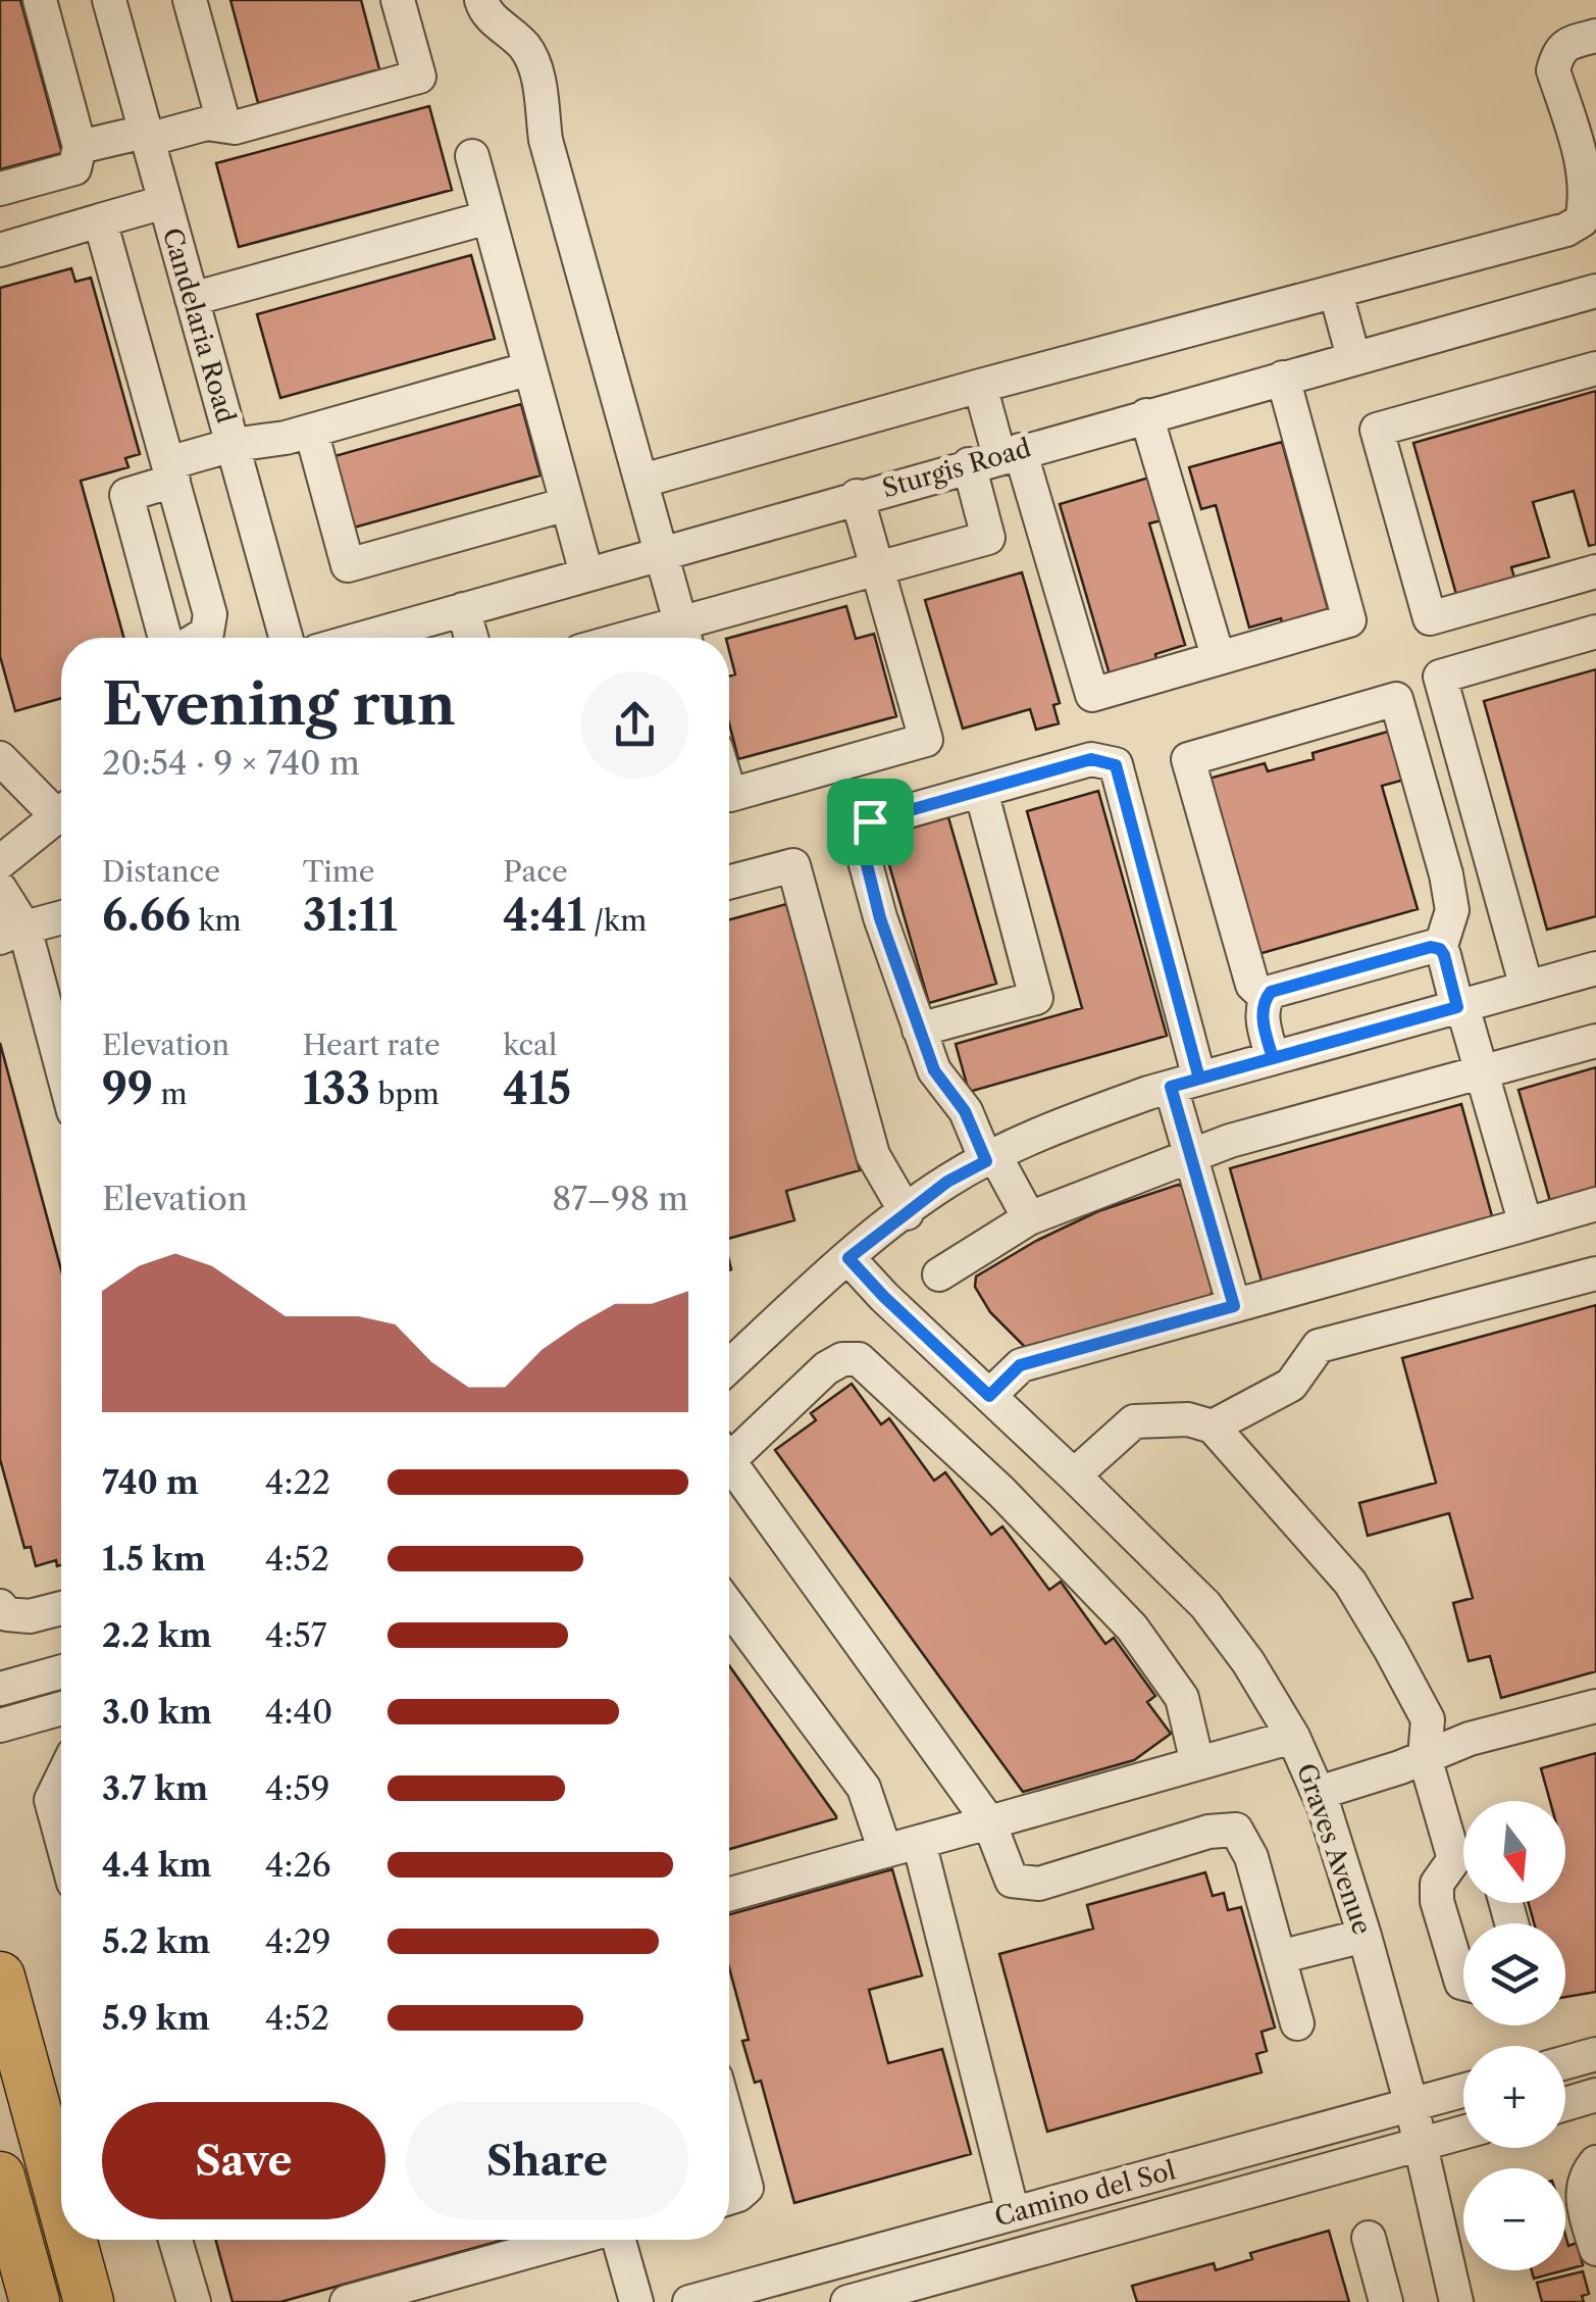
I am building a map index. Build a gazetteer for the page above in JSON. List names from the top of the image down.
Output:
{
  "streets": {
    "street": [
      "Candelaria Road",
      "Sturgis Road",
      "Graves Avenue",
      "Camino del Sol"
    ]
  },
  "crossings": [
    ["Graves Avenue", "Camino del Sol"]
  ],
  "north": "bottom",
  "page": {
    "heading": ["Evening run", "20:54 · 9 × 740 m"],
    "stats": [
      ["Distance", "6.66 km"],
      ["Time", "31:11"],
      ["Pace", "4:41 /km"],
      ["Elevation", "99 m"],
      ["Heart rate", "133 bpm"],
      ["kcal", "415"]
    ],
    "chart": ["Elevation", "87–98 m"],
    "list": [
      {
        "name": "740 m",
        "note": "4:22"
      },
      {
        "name": "1.5 km",
        "note": "4:52"
      },
      {
        "name": "2.2 km",
        "note": "4:57"
      },
      {
        "name": "3.0 km",
        "note": "4:40"
      },
      {
        "name": "3.7 km",
        "note": "4:59"
      },
      {
        "name": "4.4 km",
        "note": "4:26"
      },
      {
        "name": "5.2 km",
        "note": "4:29"
      },
      {
        "name": "5.9 km",
        "note": "4:52"
      }
    ],
    "map_buttons": ["+", "−"],
    "buttons": ["Save", "Share"]
  }
}
